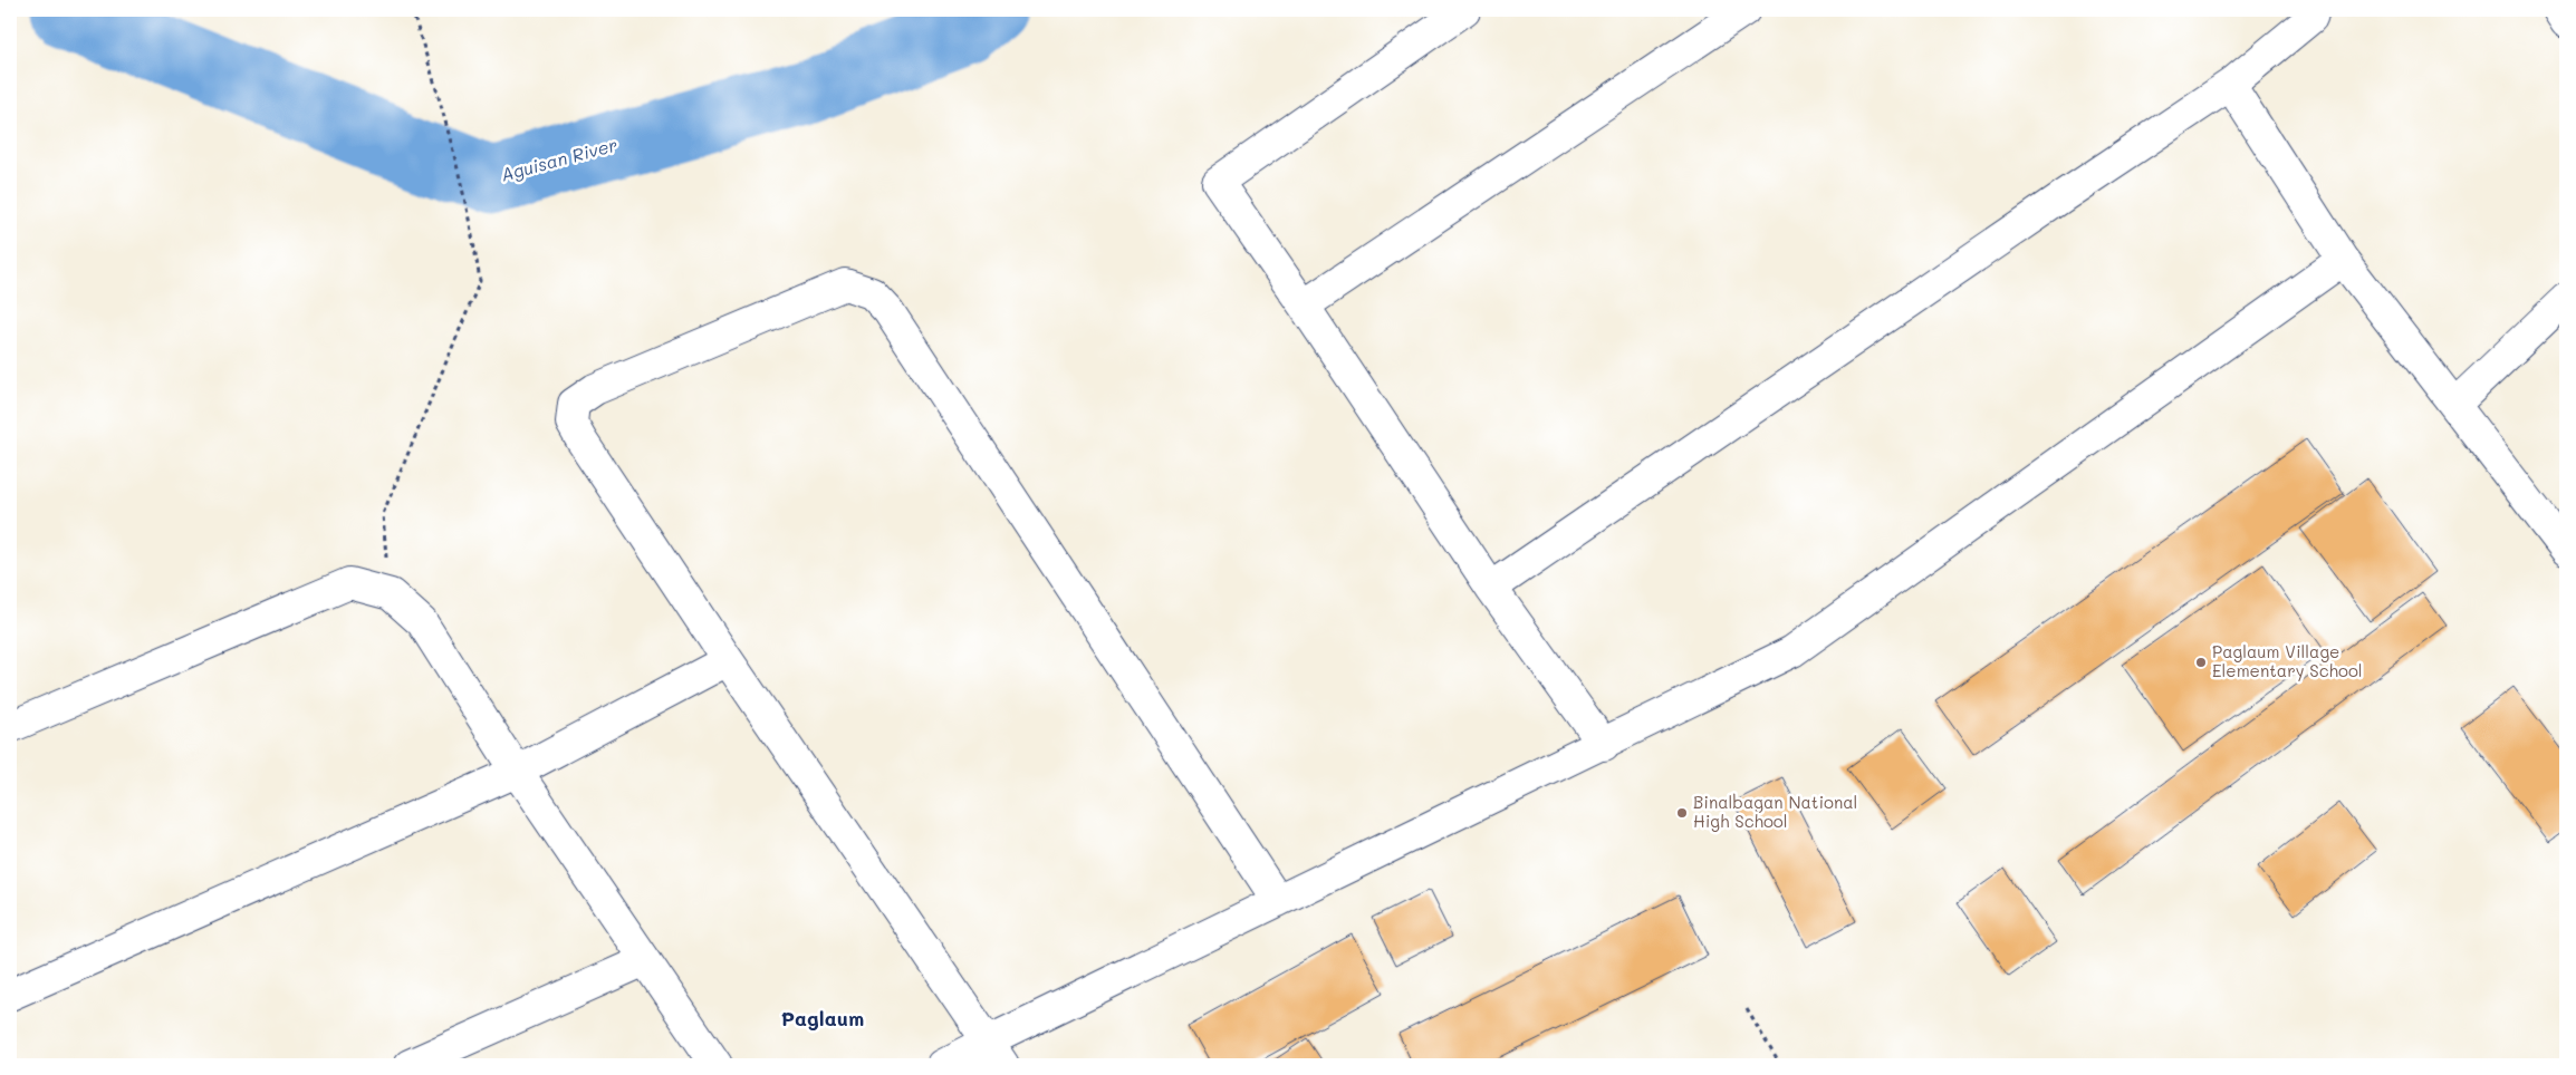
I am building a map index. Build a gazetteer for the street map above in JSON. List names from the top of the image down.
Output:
{
  "districts": ["Paglaum"],
  "water": ["Aguisan River"],
  "places": ["Paglaum Village Elementary School", "Binalbagan National High School"]
}
